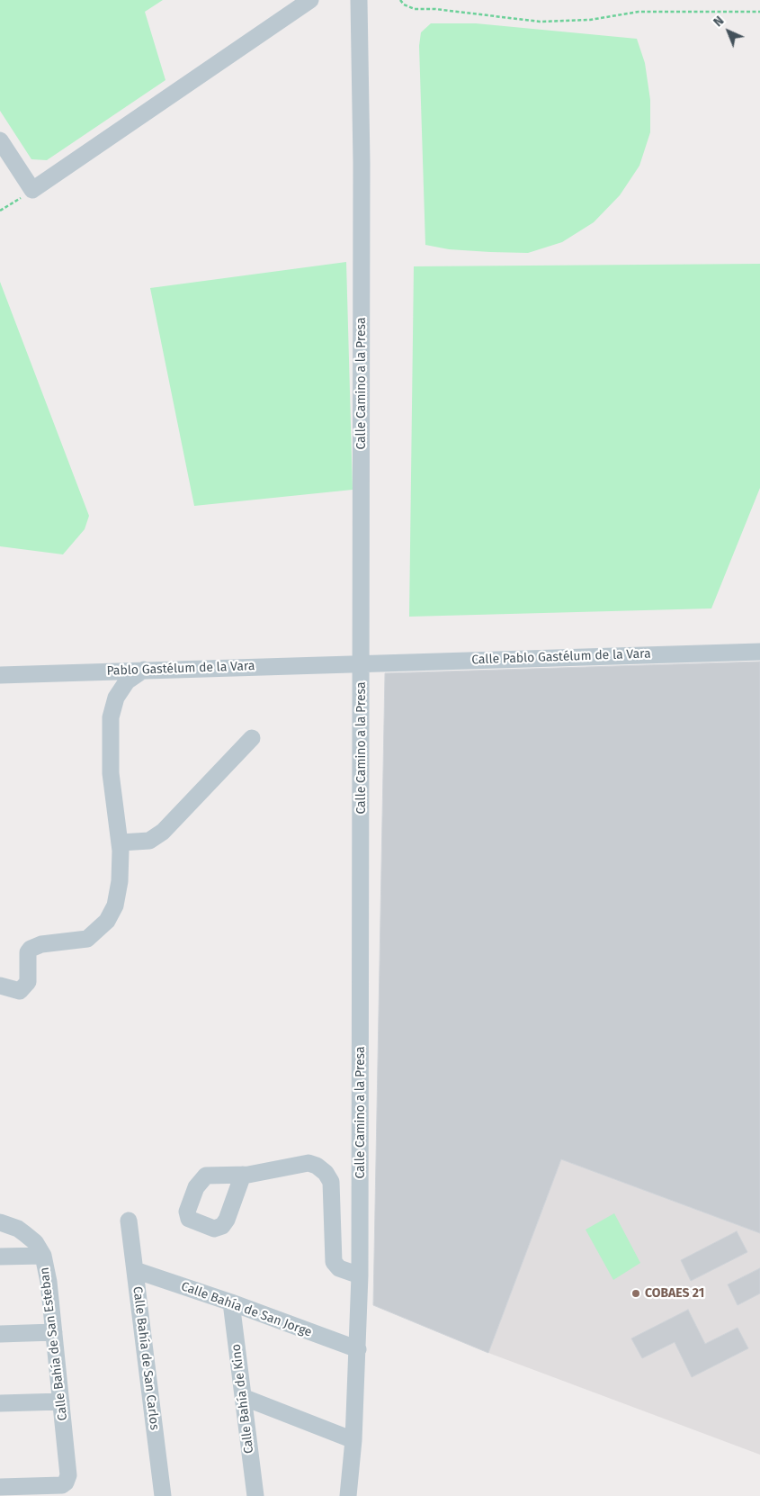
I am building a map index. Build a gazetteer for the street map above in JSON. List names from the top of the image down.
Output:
{
  "streets": {
    "street": [
      "Calle Camino a la Presa",
      "Calle Pablo Gastélum de la Vara",
      "Pablo Gastélum de la Vara",
      "Calle Bahía de San Jorge",
      "Calle Bahía de San Esteban",
      "Calle Bahía de San Carlos",
      "Calle Bahía de Kino"
    ]
  },
  "crossings": [
    ["Calle Camino a la Presa", "Calle Pablo Gastélum de la Vara"],
    ["Calle Camino a la Presa", "Pablo Gastélum de la Vara"],
    ["Calle Camino a la Presa", "Calle Bahía de San Jorge"],
    ["Calle Pablo Gastélum de la Vara", "Pablo Gastélum de la Vara"],
    ["Calle Bahía de San Jorge", "Calle Bahía de San Carlos"],
    ["Calle Bahía de San Jorge", "Calle Bahía de Kino"]
  ],
  "places": ["COBAES 21"],
  "north": "top left"
}
